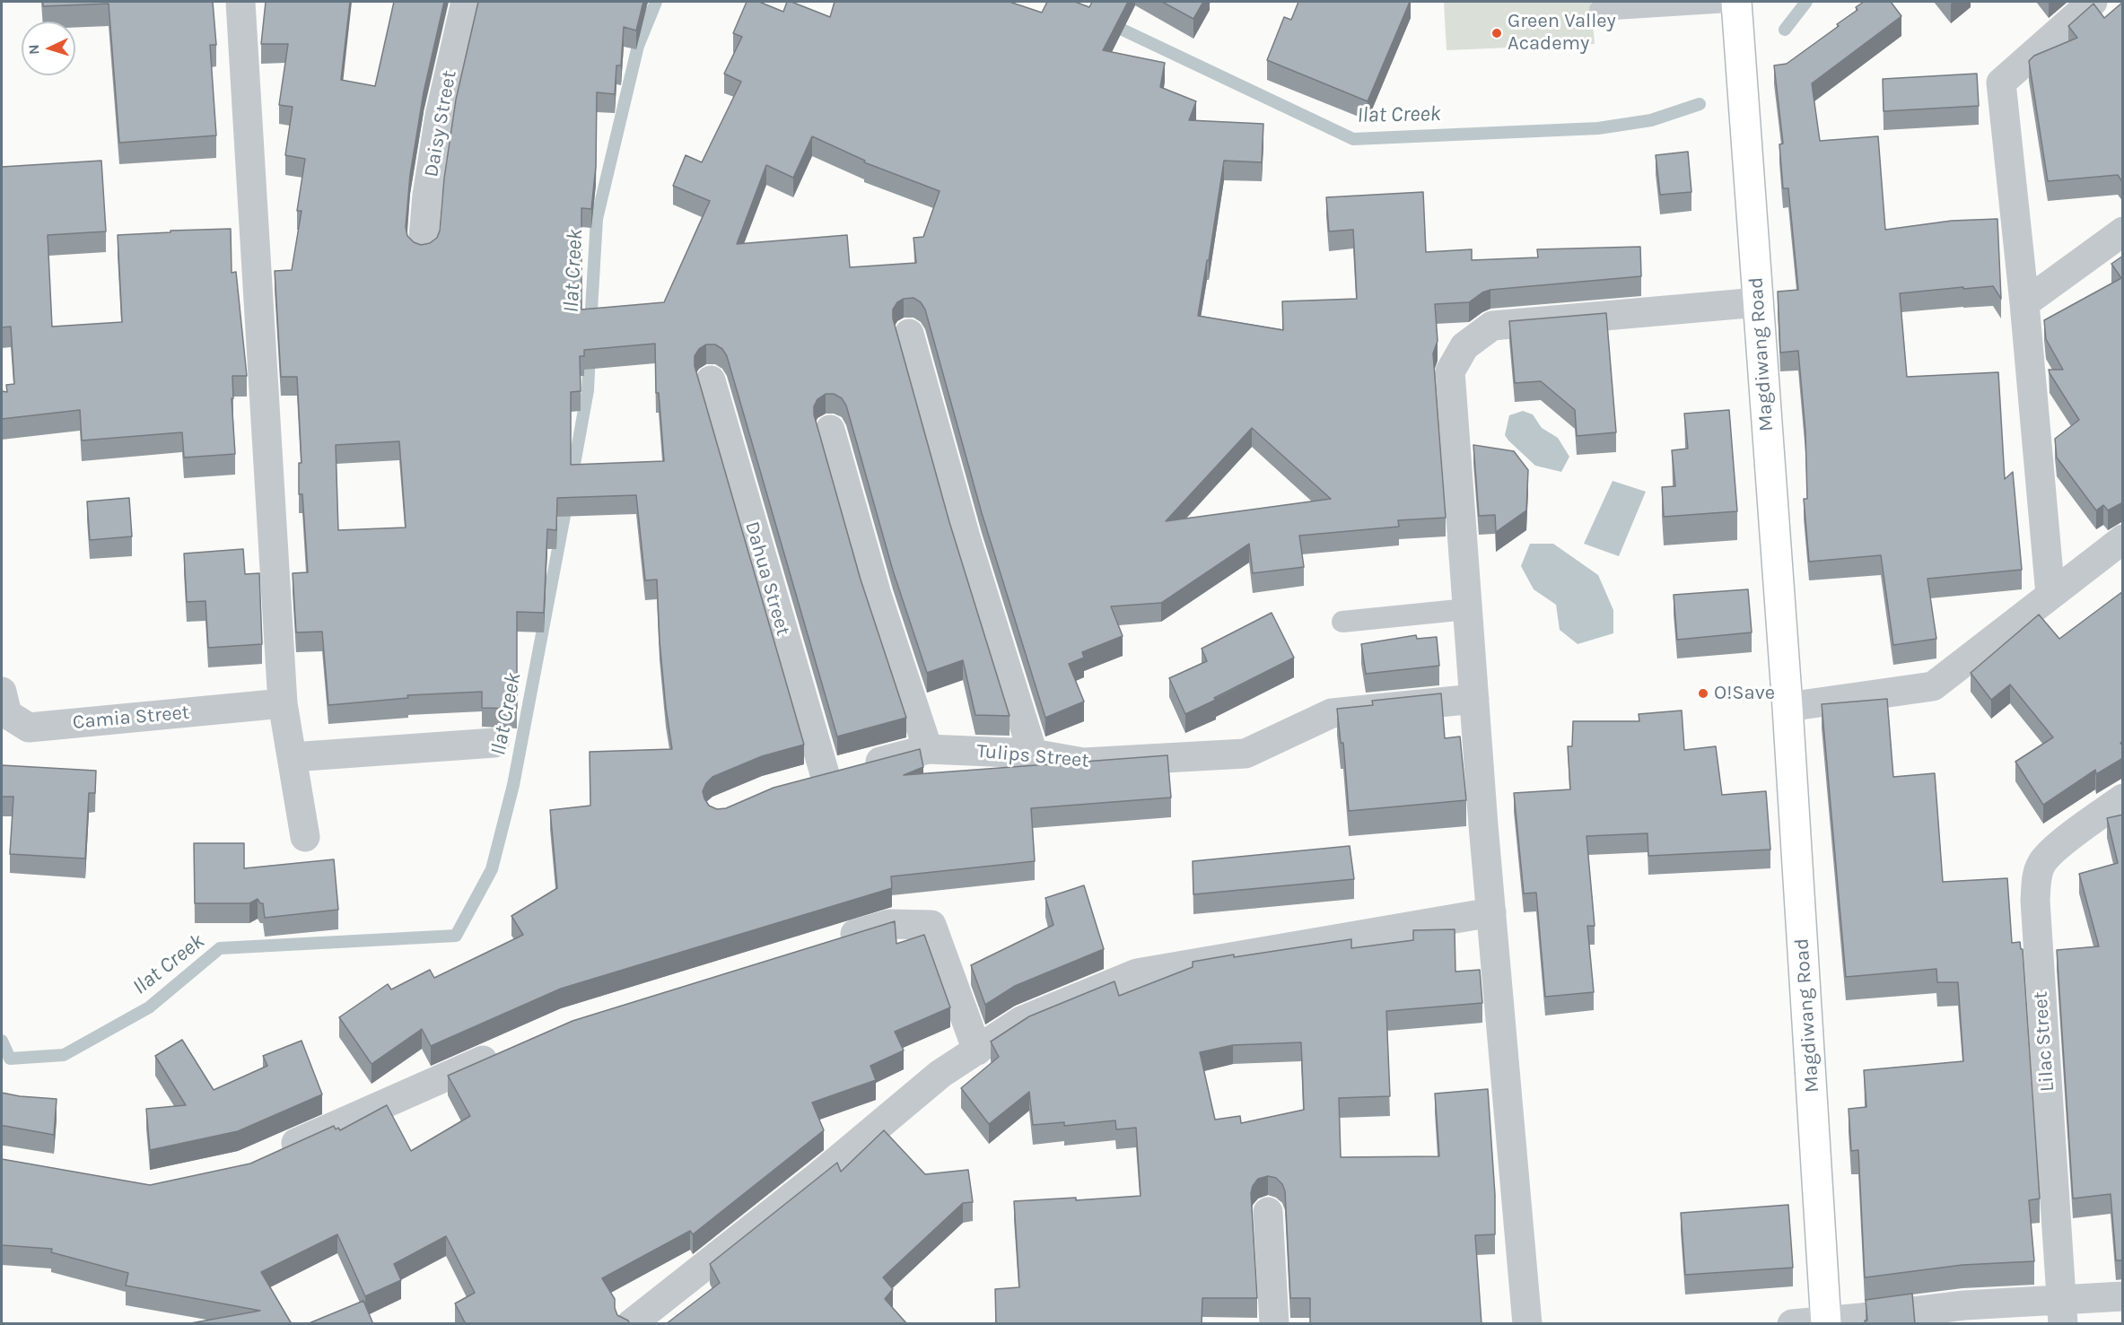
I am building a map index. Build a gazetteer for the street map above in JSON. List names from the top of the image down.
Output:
{
  "streets": {
    "main road": ["Magdiwang Road"],
    "street": [
      "Daisy Street",
      "Dahua Street",
      "Camia Street",
      "Tulips Street",
      "Lilac Street"
    ]
  },
  "crossings": [
    ["Dahua Street", "Tulips Street"]
  ],
  "water": ["Ilat Creek"],
  "places": ["Green Valley Academy", "O!Save"],
  "north": "left"
}
